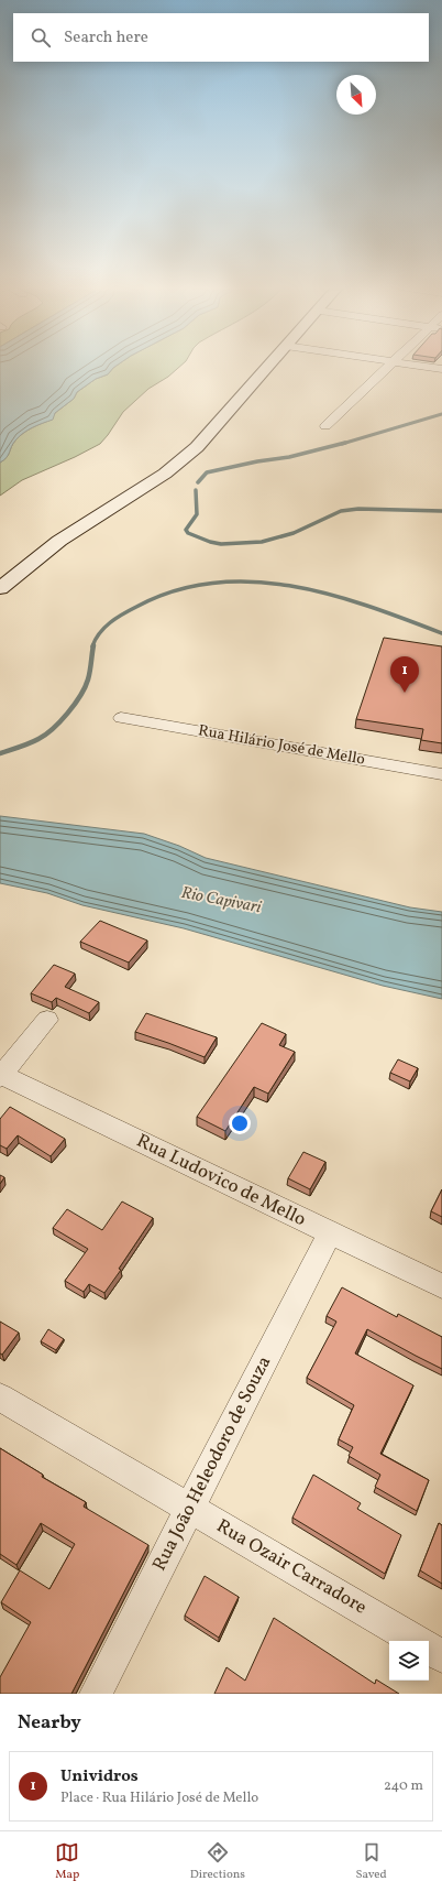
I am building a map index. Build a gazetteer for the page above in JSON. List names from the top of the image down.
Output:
{
  "streets": {
    "street": [
      "Rua Hilário José de Mello",
      "Rua Ludovico de Mello",
      "Rua João Heleodoro de Souza",
      "Rua Ozair Carradore"
    ]
  },
  "crossings": [
    ["Rua Ludovico de Mello", "Rua João Heleodoro de Souza"],
    ["Rua João Heleodoro de Souza", "Rua Ozair Carradore"]
  ],
  "water": ["Rio Capivari"],
  "north": "bottom right",
  "page": {
    "search": "Search here",
    "pins": "1",
    "heading": "Nearby",
    "list": [
      {
        "mark": "1",
        "name": "Unividros",
        "note": "Place · Rua Hilário José de Mello",
        "value": "240 m"
      }
    ],
    "nav": ["Map", "Directions", "Saved"]
  }
}
